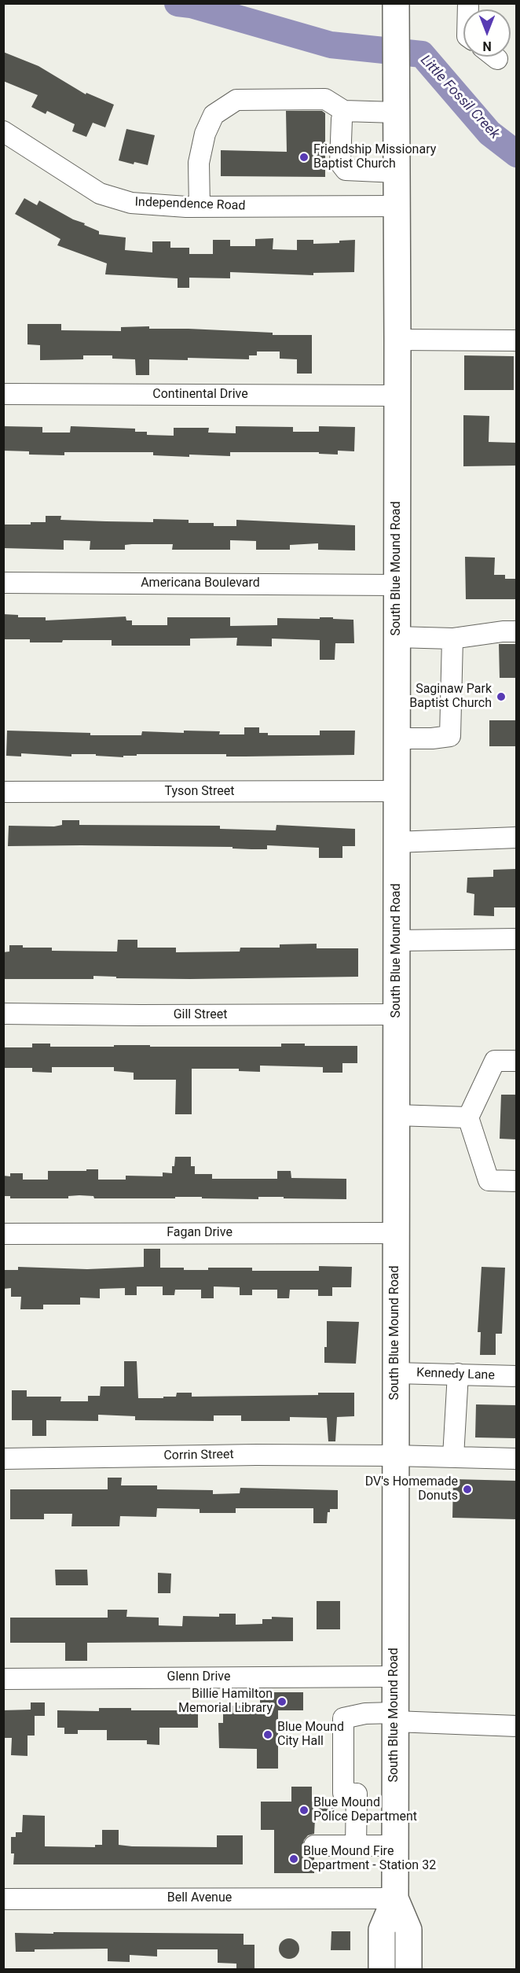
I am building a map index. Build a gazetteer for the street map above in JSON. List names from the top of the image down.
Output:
{
  "streets": {
    "main road": ["South Blue Mound Road"],
    "street": [
      "Independence Road",
      "Continental Drive",
      "Americana Boulevard",
      "Tyson Street",
      "Gill Street",
      "Fagan Drive",
      "Kennedy Lane",
      "Corrin Street",
      "Glenn Drive",
      "Bell Avenue"
    ]
  },
  "crossings": [
    ["Independence Road", "South Blue Mound Road"],
    ["Continental Drive", "South Blue Mound Road"],
    ["South Blue Mound Road", "Americana Boulevard"],
    ["South Blue Mound Road", "Tyson Street"],
    ["South Blue Mound Road", "Gill Street"],
    ["South Blue Mound Road", "Fagan Drive"],
    ["South Blue Mound Road", "Kennedy Lane"],
    ["South Blue Mound Road", "Corrin Street"],
    ["South Blue Mound Road", "Glenn Drive"],
    ["South Blue Mound Road", "Bell Avenue"]
  ],
  "water": ["Little Fossil Creek"],
  "places": [
    "Friendship Missionary Baptist Church",
    "Saginaw Park Baptist Church",
    "DV's Homemade Donuts",
    "Billie Hamilton Memorial Library",
    "Blue Mound City Hall",
    "Blue Mound Police Department",
    "Blue Mound Fire Department - Station 32"
  ],
  "north": "bottom"
}
